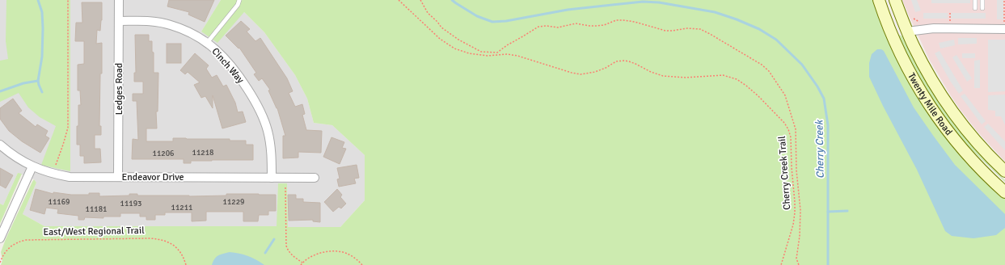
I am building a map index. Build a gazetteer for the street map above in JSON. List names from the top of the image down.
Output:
{
  "streets": {
    "main road": ["Twenty Mile Road"],
    "street": ["Cinch Way", "Ledges Road", "Endeavor Drive"],
    "path": ["Cherry Creek Trail", "East/West Regional Trail"]
  },
  "crossings": [
    ["Cinch Way", "Ledges Road"],
    ["Cinch Way", "Endeavor Drive"],
    ["Ledges Road", "Endeavor Drive"]
  ],
  "water": ["Cherry Creek"],
  "house_numbers": [
    "11218",
    "11206",
    "11169",
    "11229",
    "11193",
    "11211",
    "11181"
  ]
}
